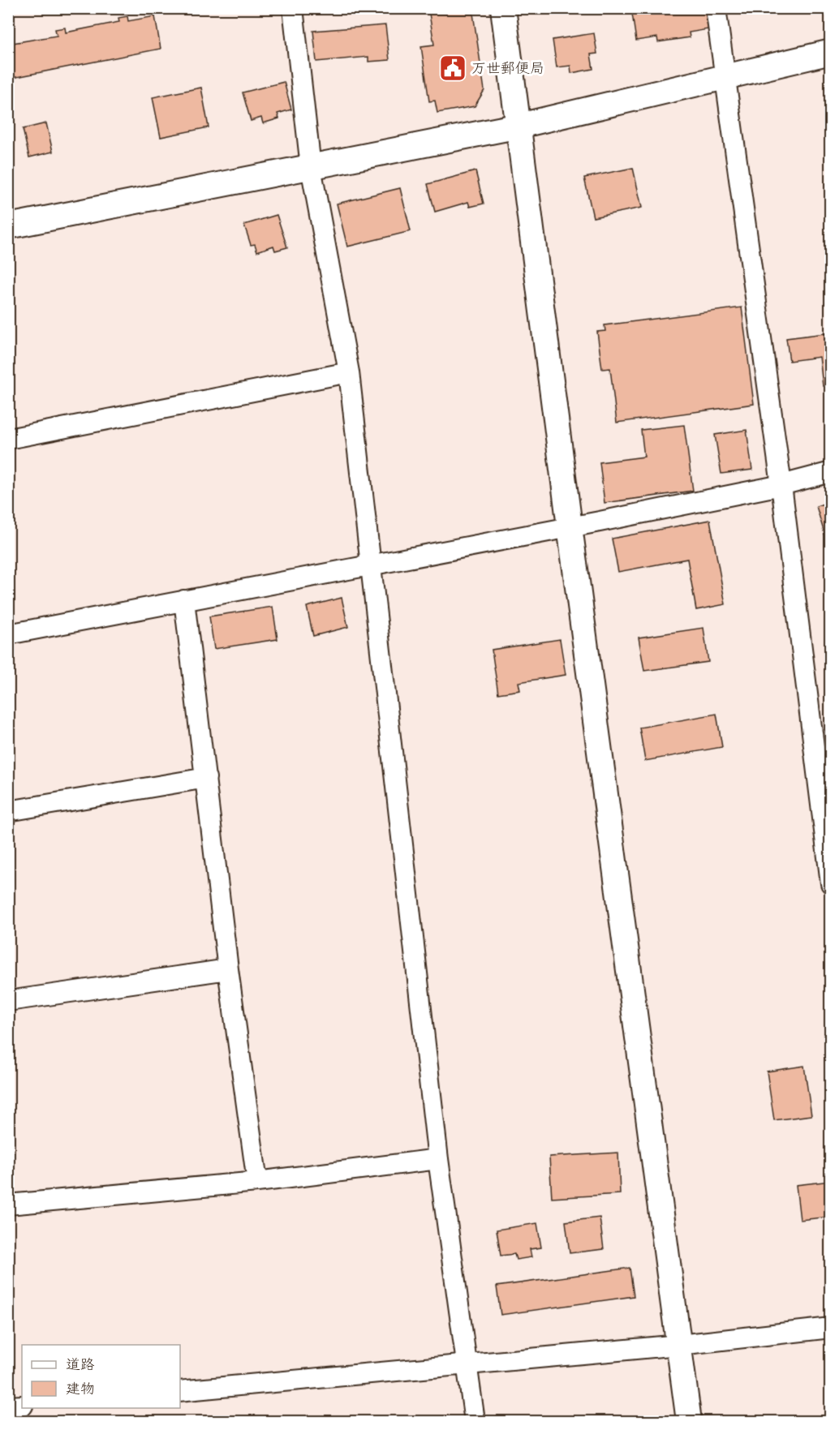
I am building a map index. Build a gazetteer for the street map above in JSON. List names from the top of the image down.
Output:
{
  "places": {
    "public building": ["万世郵便局"]
  },
  "legend": ["道路", "建物"]
}
